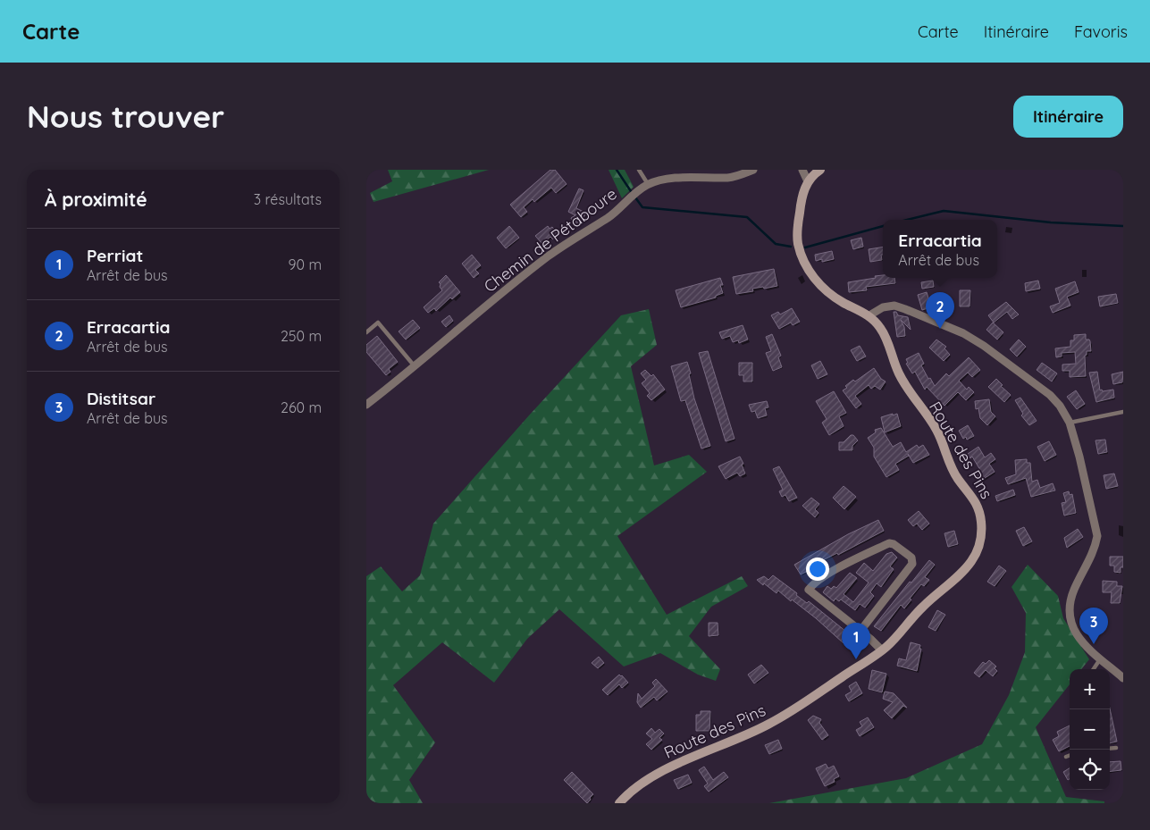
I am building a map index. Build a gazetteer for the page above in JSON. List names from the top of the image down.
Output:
{
  "streets": {
    "street": ["Chemin de Pétaboure", "Route des Pins"]
  },
  "page": {
    "header": "Carte",
    "nav": ["Carte", "Itinéraire", "Favoris"],
    "buttons": "Itinéraire",
    "title": "Nous trouver",
    "heading": ["À proximité", "3 résultats"],
    "popup": ["Erracartia", "Arrêt de bus"],
    "list": [
      {
        "mark": "1",
        "name": "Perriat",
        "note": "Arrêt de bus",
        "value": "90 m"
      },
      {
        "mark": "2",
        "name": "Erracartia",
        "note": "Arrêt de bus",
        "value": "250 m"
      },
      {
        "mark": "3",
        "name": "Distitsar",
        "note": "Arrêt de bus",
        "value": "260 m"
      }
    ],
    "pins": ["2", "3", "1"],
    "map_buttons": ["+", "−"]
  }
}
